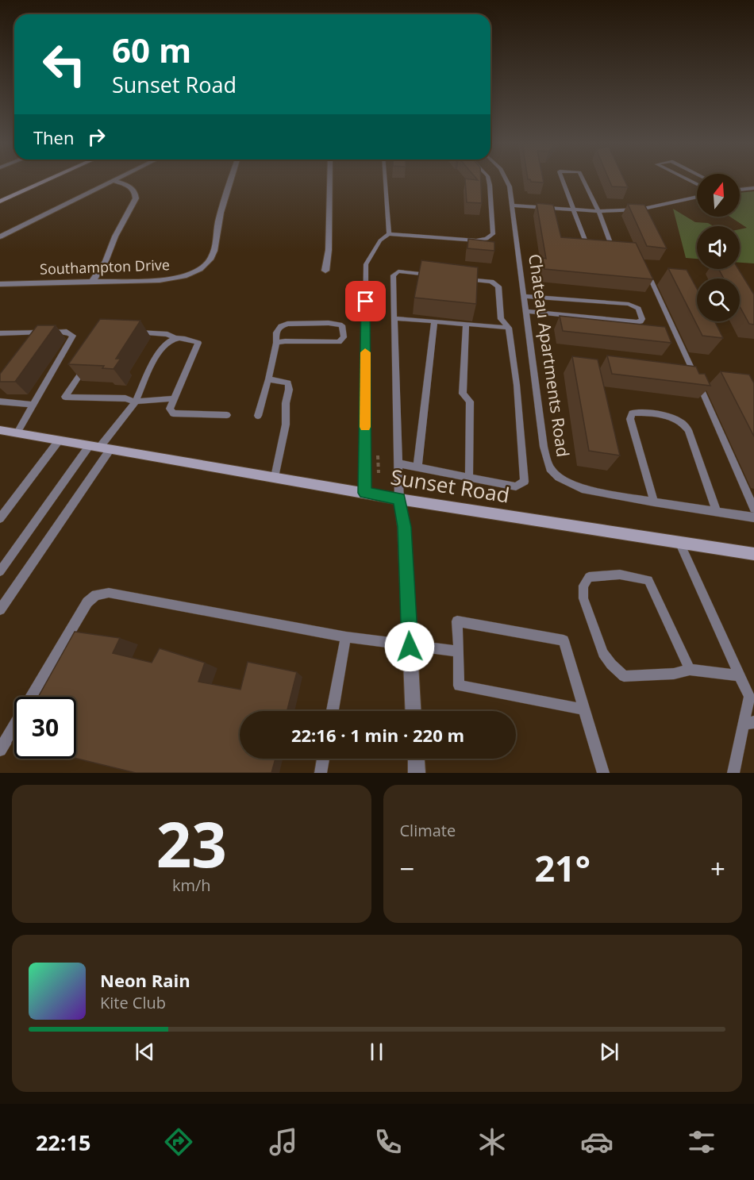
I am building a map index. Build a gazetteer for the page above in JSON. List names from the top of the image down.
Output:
{
  "streets": {
    "street": ["Southampton Drive", "Sunset Road"],
    "lane": ["Chateau Apartments Road"]
  },
  "north": "top",
  "page": {
    "turn": ["60 m", "Sunset Road"],
    "then": "Then",
    "limit": "30",
    "trip": "22:16 · 1 min · 220 m",
    "tile": [
      ["23", "km/h"],
      "Climate"
    ],
    "heat": ["−", "21°", "+"],
    "song": ["Neon Rain", "Kite Club"],
    "tabs": "22:15"
  }
}
